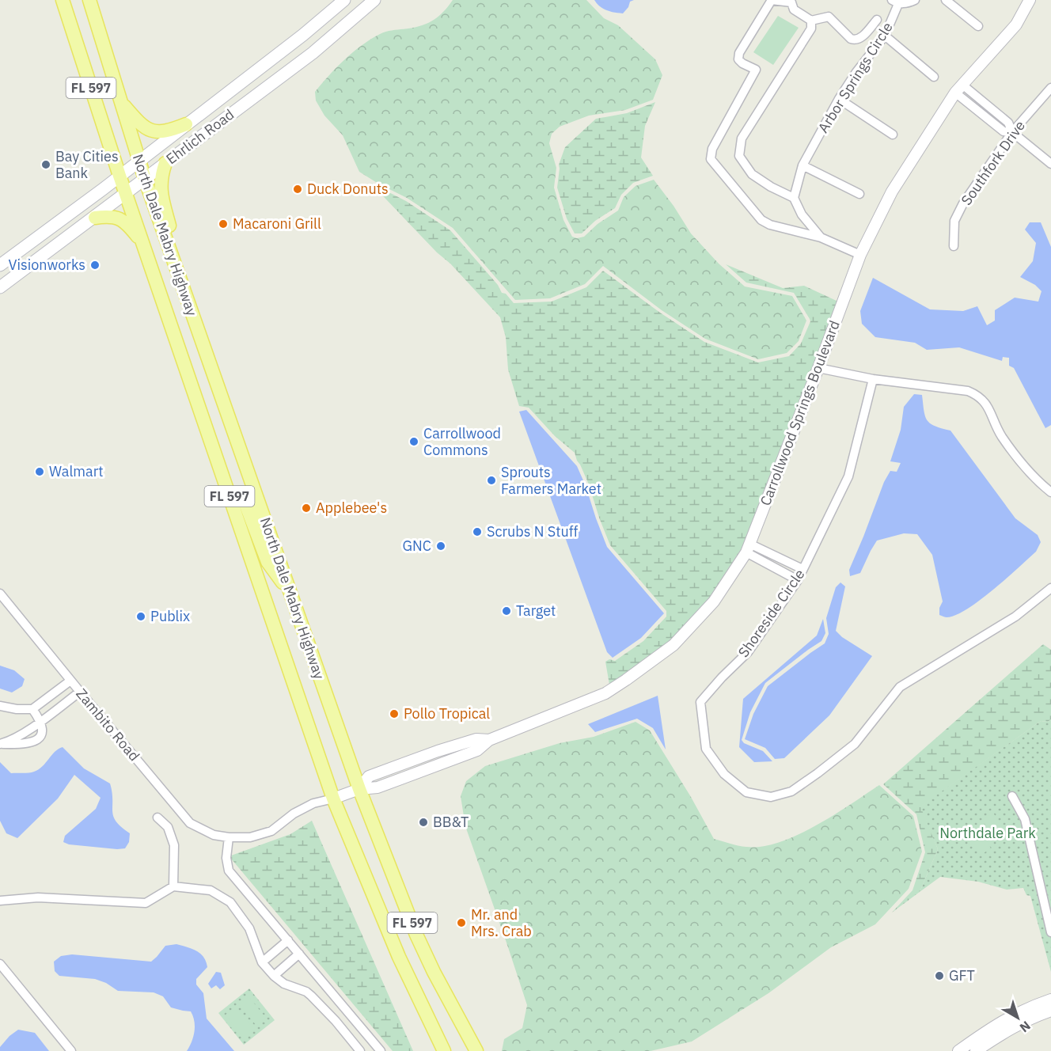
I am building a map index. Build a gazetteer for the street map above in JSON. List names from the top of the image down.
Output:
{
  "streets": {
    "main road": ["FL 597", "Ehrlich Road", "North Dale Mabry Highway"],
    "street": [
      "Arbor Springs Circle",
      "Southfork Drive",
      "Carrollwood Springs Boulevard",
      "Shoreside Circle",
      "Zambito Road"
    ]
  },
  "crossings": [
    ["Ehrlich Road", "North Dale Mabry Highway"],
    ["North Dale Mabry Highway", "Carrollwood Springs Boulevard"],
    ["North Dale Mabry Highway", "Zambito Road"],
    ["Carrollwood Springs Boulevard", "Zambito Road"]
  ],
  "parks": ["Northdale Park"],
  "places": [
    "Bay Cities Bank",
    "Duck Donuts",
    "Macaroni Grill",
    "Visionworks",
    "Carrollwood Commons",
    "Walmart",
    "Sprouts Farmers Market",
    "Applebee's",
    "Scrubs N Stuff",
    "GNC",
    "Target",
    "Publix",
    "Pollo Tropical",
    "BB&T",
    "Mr. and Mrs. Crab",
    "GFT"
  ],
  "north": "bottom right"
}
